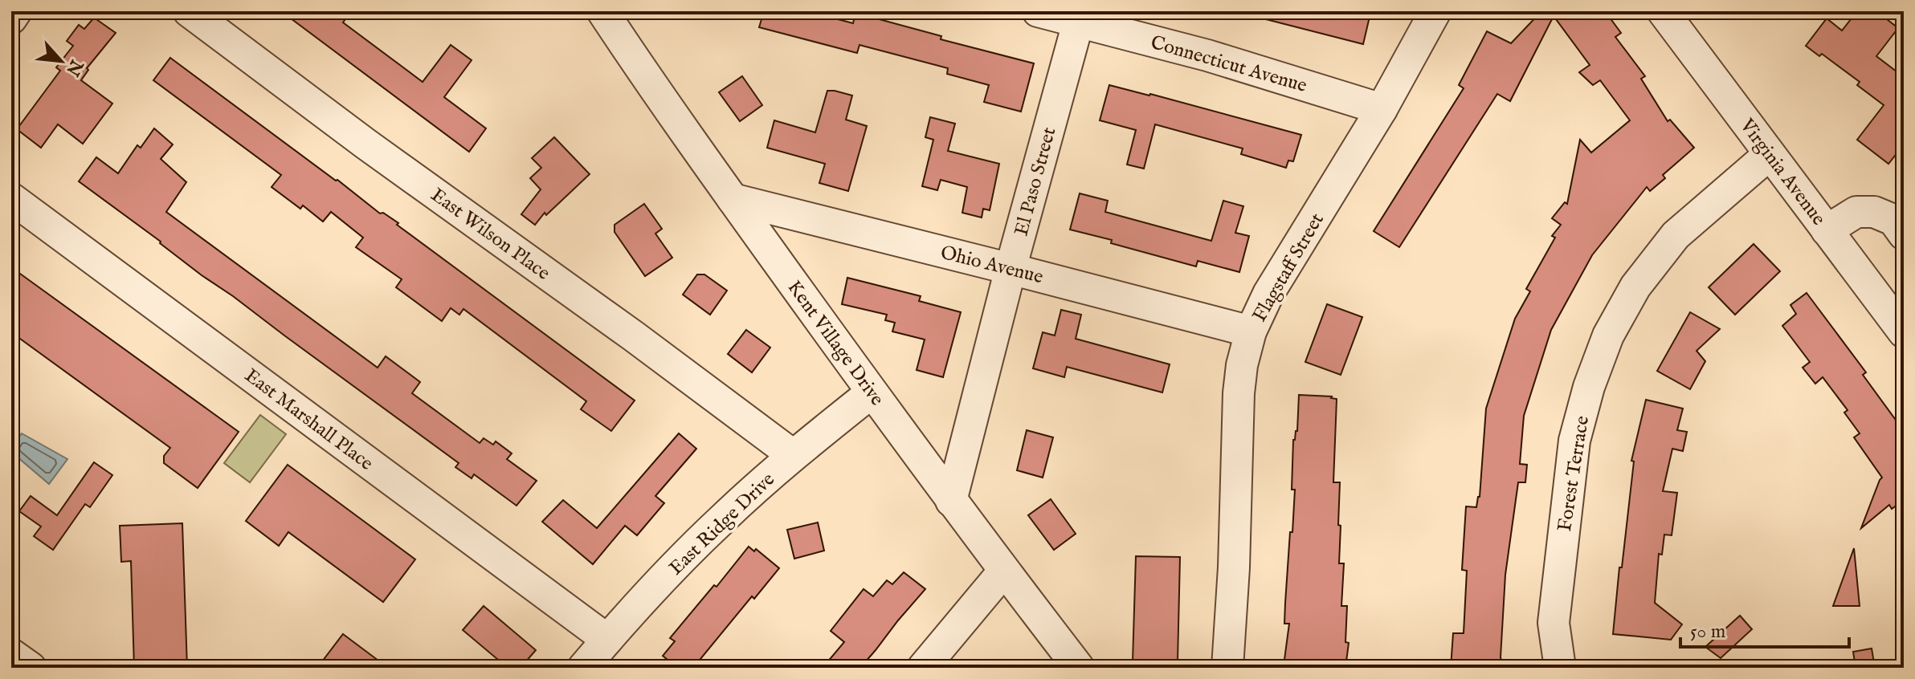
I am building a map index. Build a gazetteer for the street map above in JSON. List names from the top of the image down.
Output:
{
  "streets": {
    "street": [
      "Connecticut Avenue",
      "Virginia Avenue",
      "El Paso Street",
      "East Wilson Place",
      "Ohio Avenue",
      "Flagstaff Street",
      "Kent Village Drive",
      "East Marshall Place",
      "Forest Terrace",
      "East Ridge Drive"
    ]
  },
  "crossings": [
    ["Connecticut Avenue", "El Paso Street"],
    ["Connecticut Avenue", "Flagstaff Street"],
    ["Virginia Avenue", "Forest Terrace"],
    ["El Paso Street", "Ohio Avenue"],
    ["El Paso Street", "Kent Village Drive"],
    ["East Wilson Place", "East Ridge Drive"],
    ["Ohio Avenue", "Flagstaff Street"],
    ["Ohio Avenue", "Kent Village Drive"],
    ["Kent Village Drive", "East Ridge Drive"],
    ["East Marshall Place", "East Ridge Drive"]
  ],
  "scale_bar": "50 m",
  "north": "bottom right"
}
